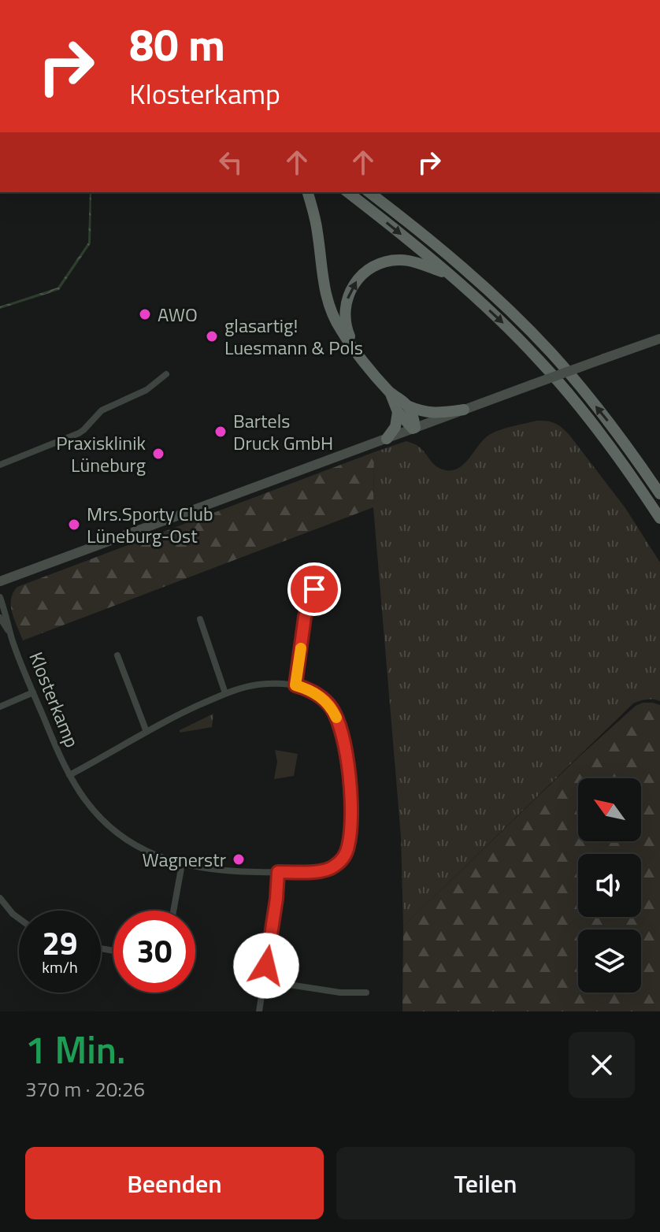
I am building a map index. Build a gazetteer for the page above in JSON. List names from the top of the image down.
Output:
{
  "streets": {
    "street": ["Klosterkamp"]
  },
  "places": [
    "AWO",
    "glasartig! Luesmann & Pols",
    "Bartels Druck GmbH",
    "Praxisklinik Lüneburg",
    "Mrs.Sporty Club Lüneburg-Ost",
    "Wagnerstr"
  ],
  "north": "top left",
  "page": {
    "turn": ["80 m", "Klosterkamp"],
    "speed": "29 km/h",
    "limit": "30",
    "heading": ["1 Min.", "370 m · 20:26"],
    "buttons": ["Beenden", "Teilen"]
  }
}
